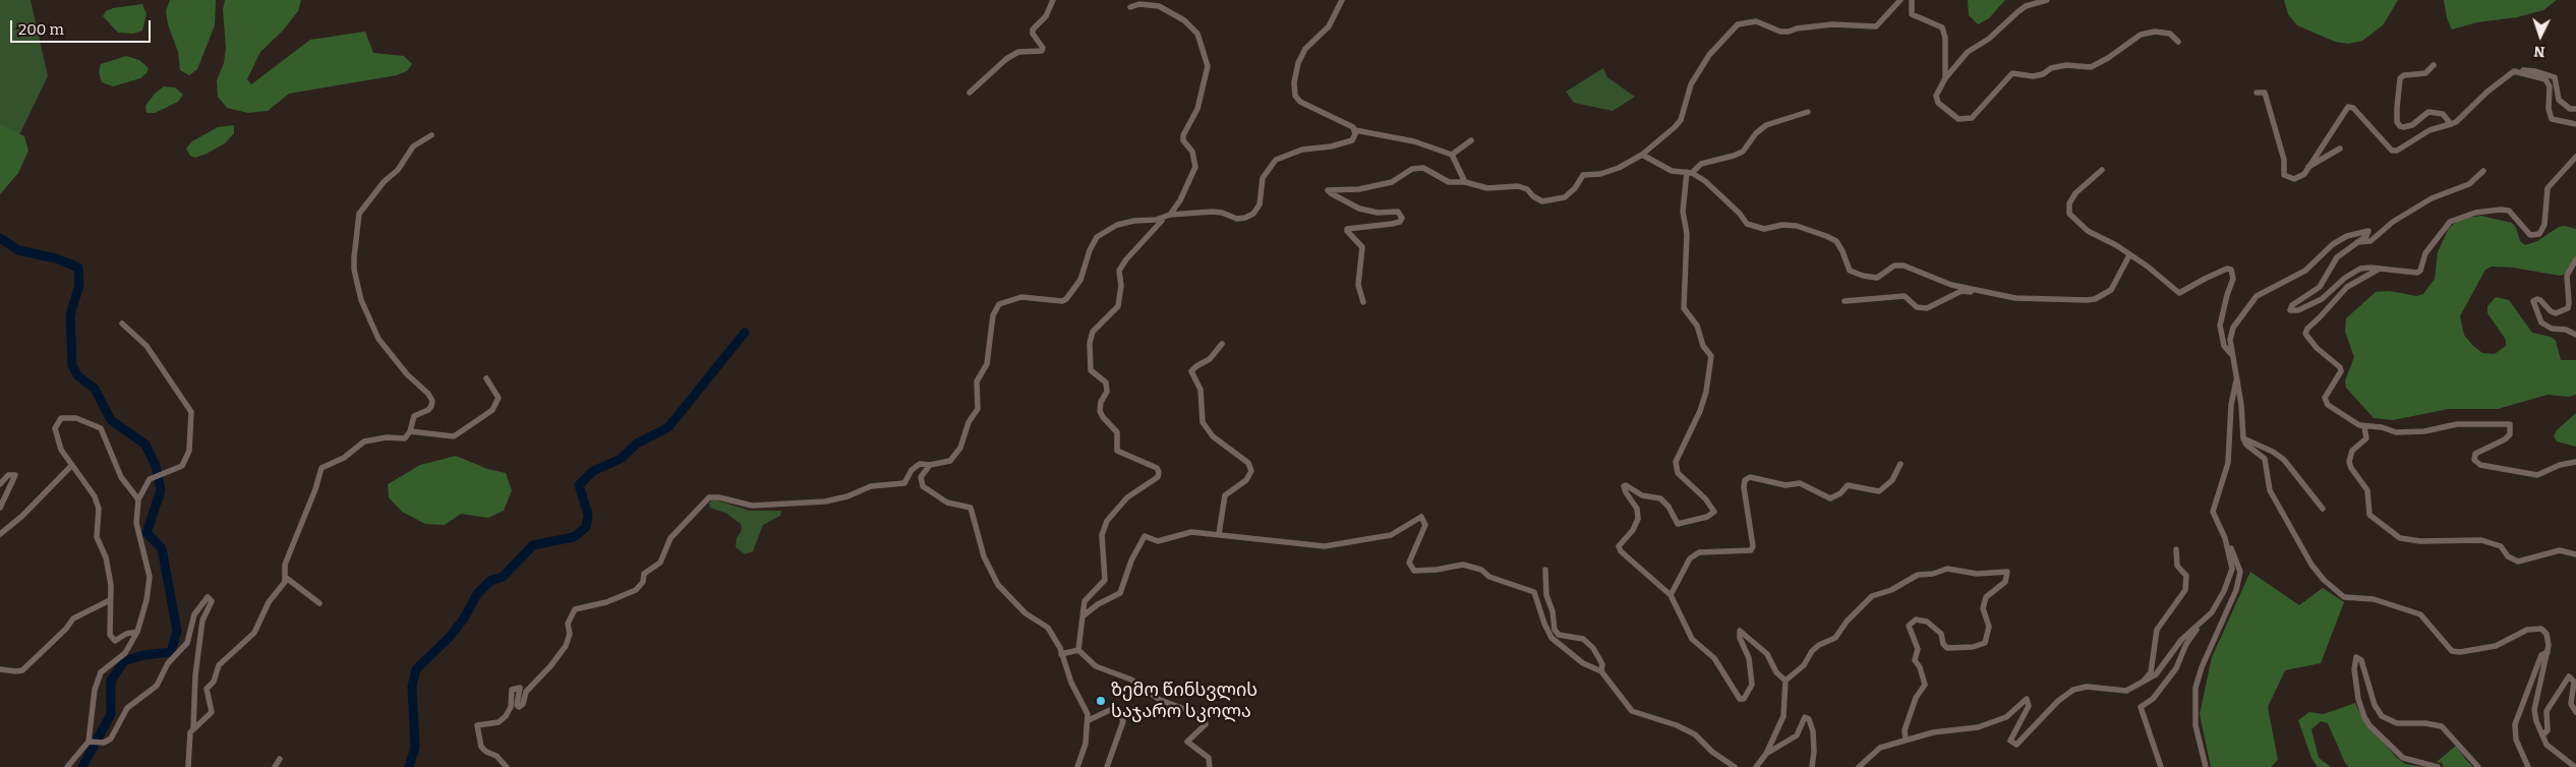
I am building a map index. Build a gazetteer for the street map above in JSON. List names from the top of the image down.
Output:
{
  "places": ["ზემო წინსვლის საჯარო სკოლა"],
  "scale_bar": "200 m",
  "north": "bottom"
}
